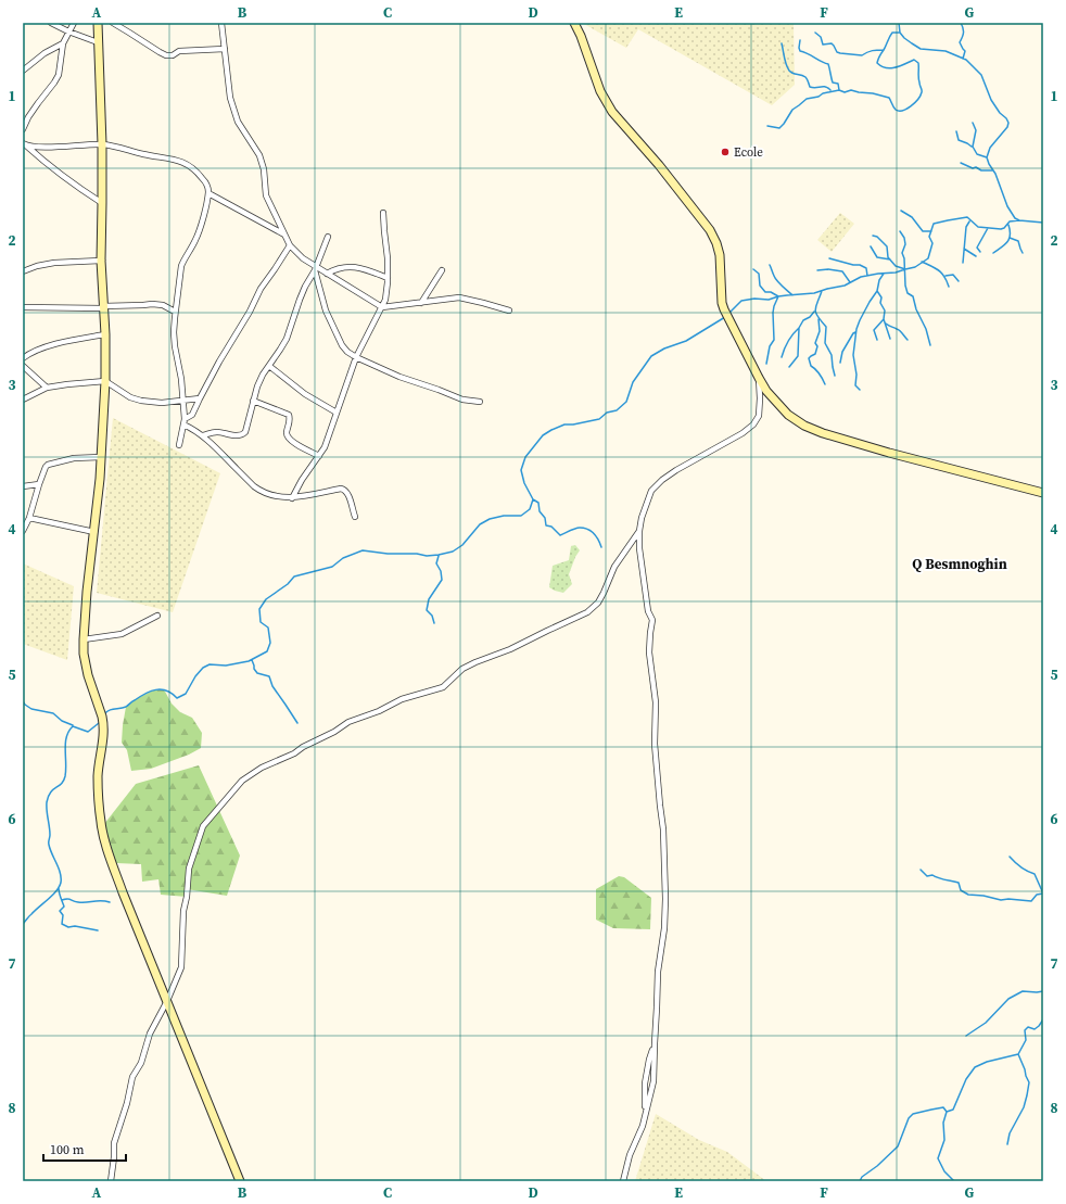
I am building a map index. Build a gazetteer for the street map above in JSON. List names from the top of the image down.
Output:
{
  "districts": ["Q Besmnoghin"],
  "places": ["Ecole"],
  "scale_bar": "100 m",
  "grid": {
    "columns": [
      "A",
      "B",
      "C",
      "D",
      "E",
      "F",
      "G"
    ],
    "rows": [
      "1",
      "2",
      "3",
      "4",
      "5",
      "6",
      "7",
      "8"
    ]
  }
}
